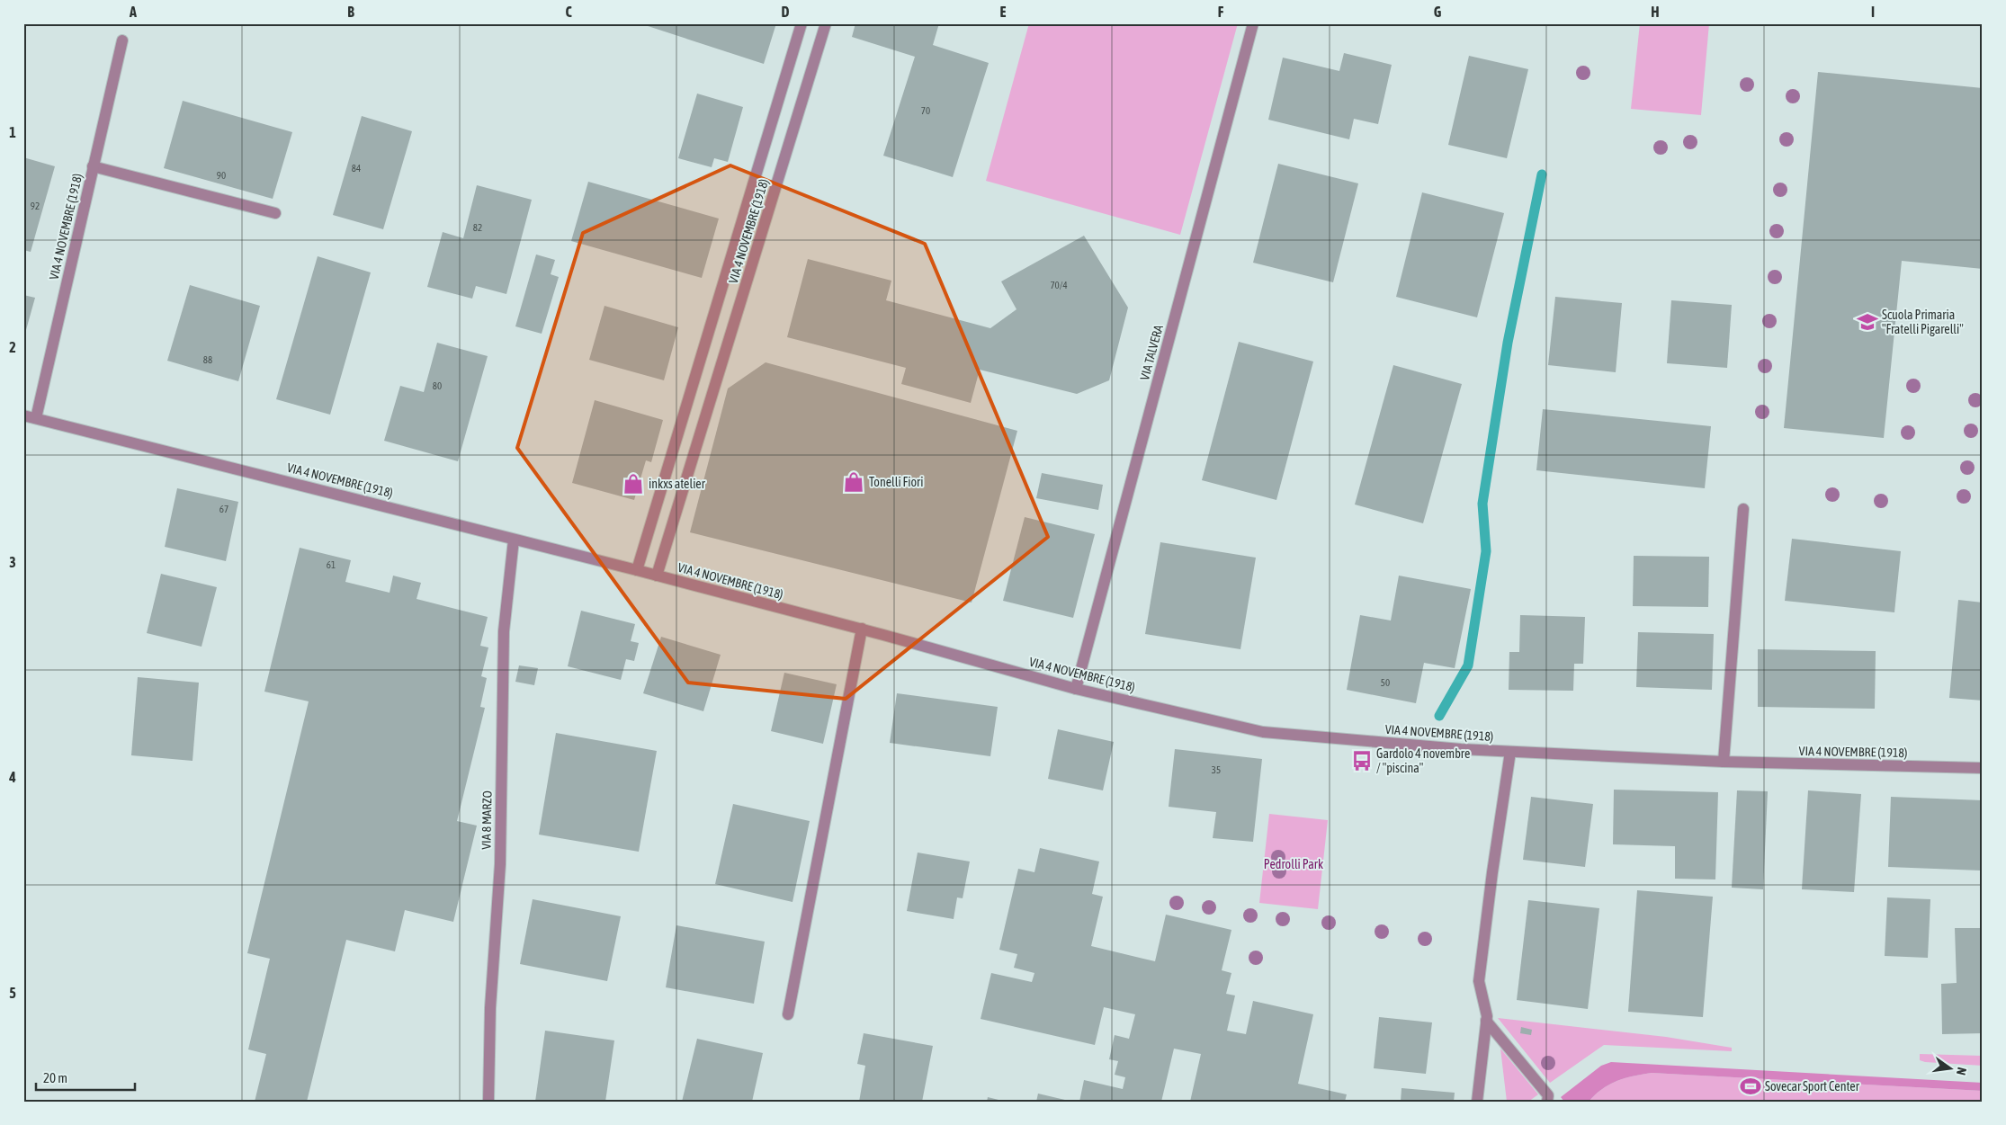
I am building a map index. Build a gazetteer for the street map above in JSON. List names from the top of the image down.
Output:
{
  "streets": {
    "street": ["VIA 4 NOVEMBRE (1918)", "VIA TALVERA", "VIA 8 MARZO"]
  },
  "crossings": [
    ["VIA 4 NOVEMBRE (1918)", "VIA TALVERA"],
    ["VIA 4 NOVEMBRE (1918)", "VIA 8 MARZO"]
  ],
  "parks": ["Pedrolli Park"],
  "places": {
    "school or university": ["Scuola Primaria \"Fratelli Pigarelli\""],
    "shop": ["Tonelli Fiori", "inkxs atelier"],
    "bus stop": ["Gardolo 4 novembre / \"piscina\""],
    "sports": ["Sovecar Sport Center"]
  },
  "house_numbers": [
    "70",
    "84",
    "90",
    "92",
    "82",
    "70/4",
    "88",
    "80",
    "67",
    "61",
    "50",
    "35"
  ],
  "scale_bar": "20 m",
  "north": "right",
  "grid": {
    "columns": [
      "A",
      "B",
      "C",
      "D",
      "E",
      "F",
      "G",
      "H",
      "I"
    ],
    "rows": [
      "1",
      "2",
      "3",
      "4",
      "5"
    ]
  }
}
